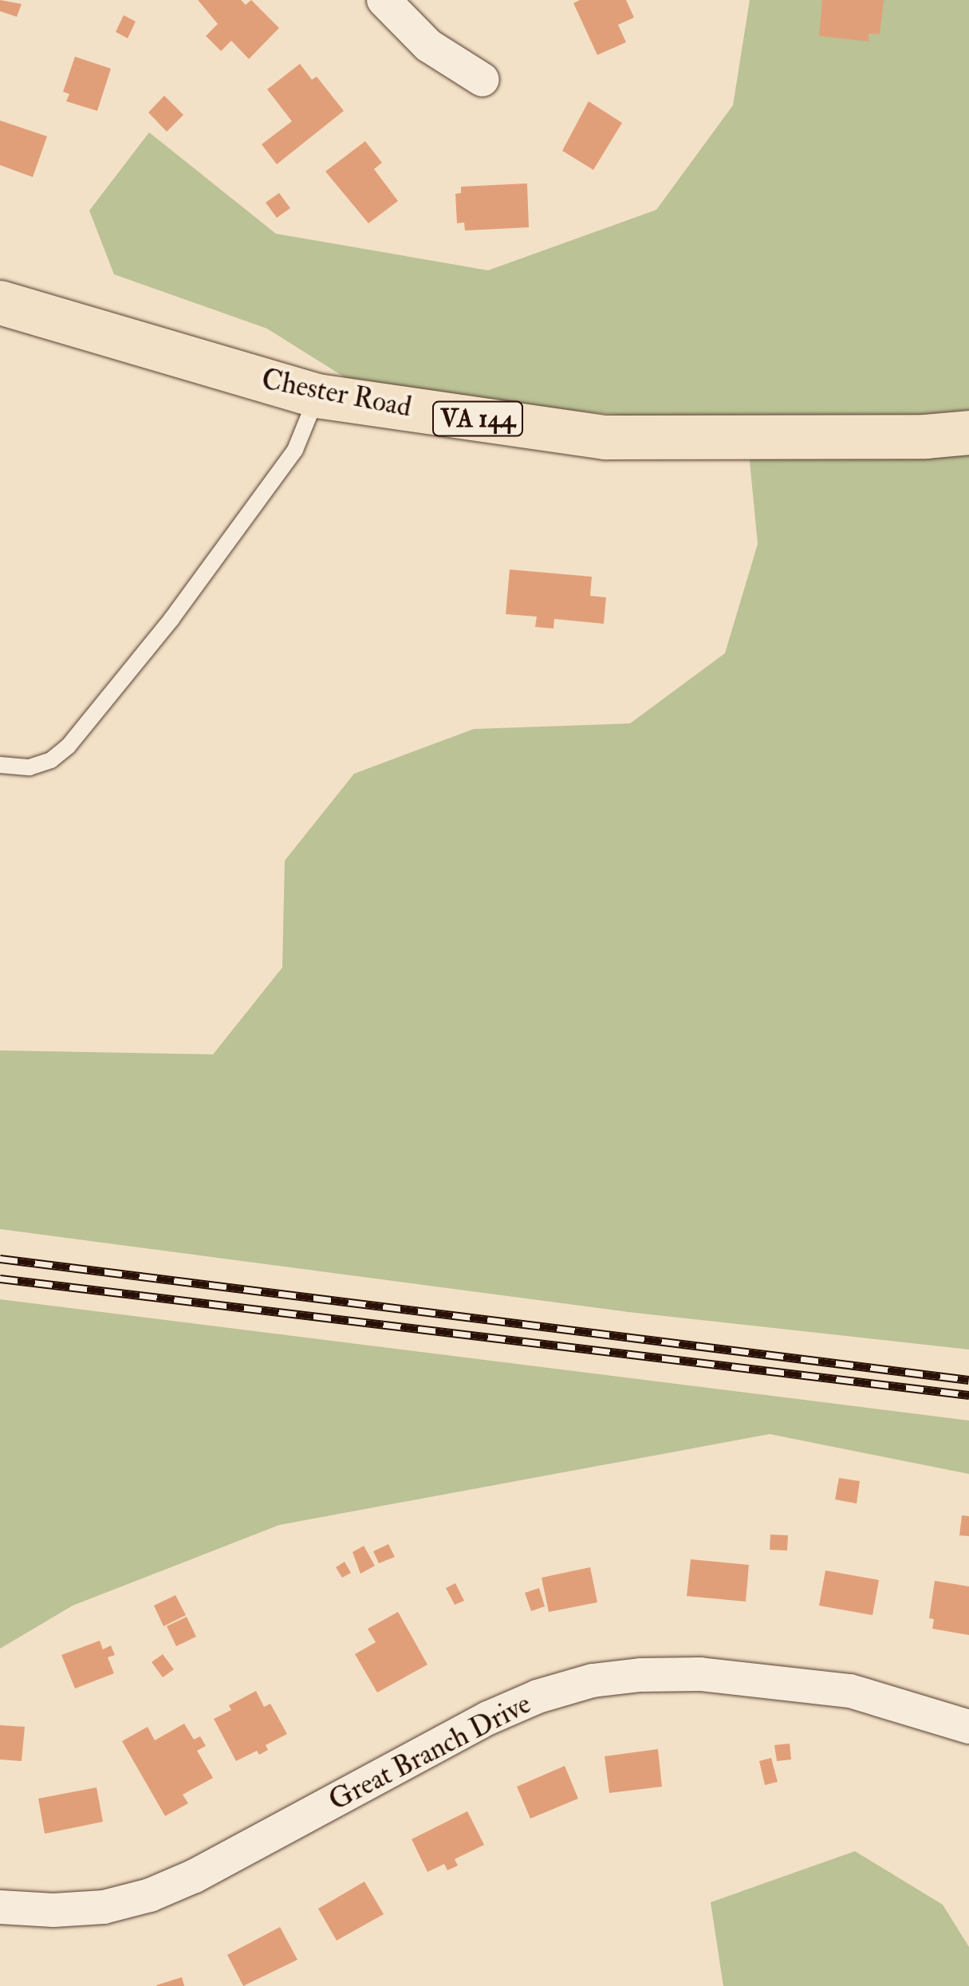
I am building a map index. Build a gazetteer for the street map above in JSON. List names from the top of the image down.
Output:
{
  "streets": {
    "main road": ["Chester Road", "VA 144"],
    "street": ["Great Branch Drive"]
  }
}
